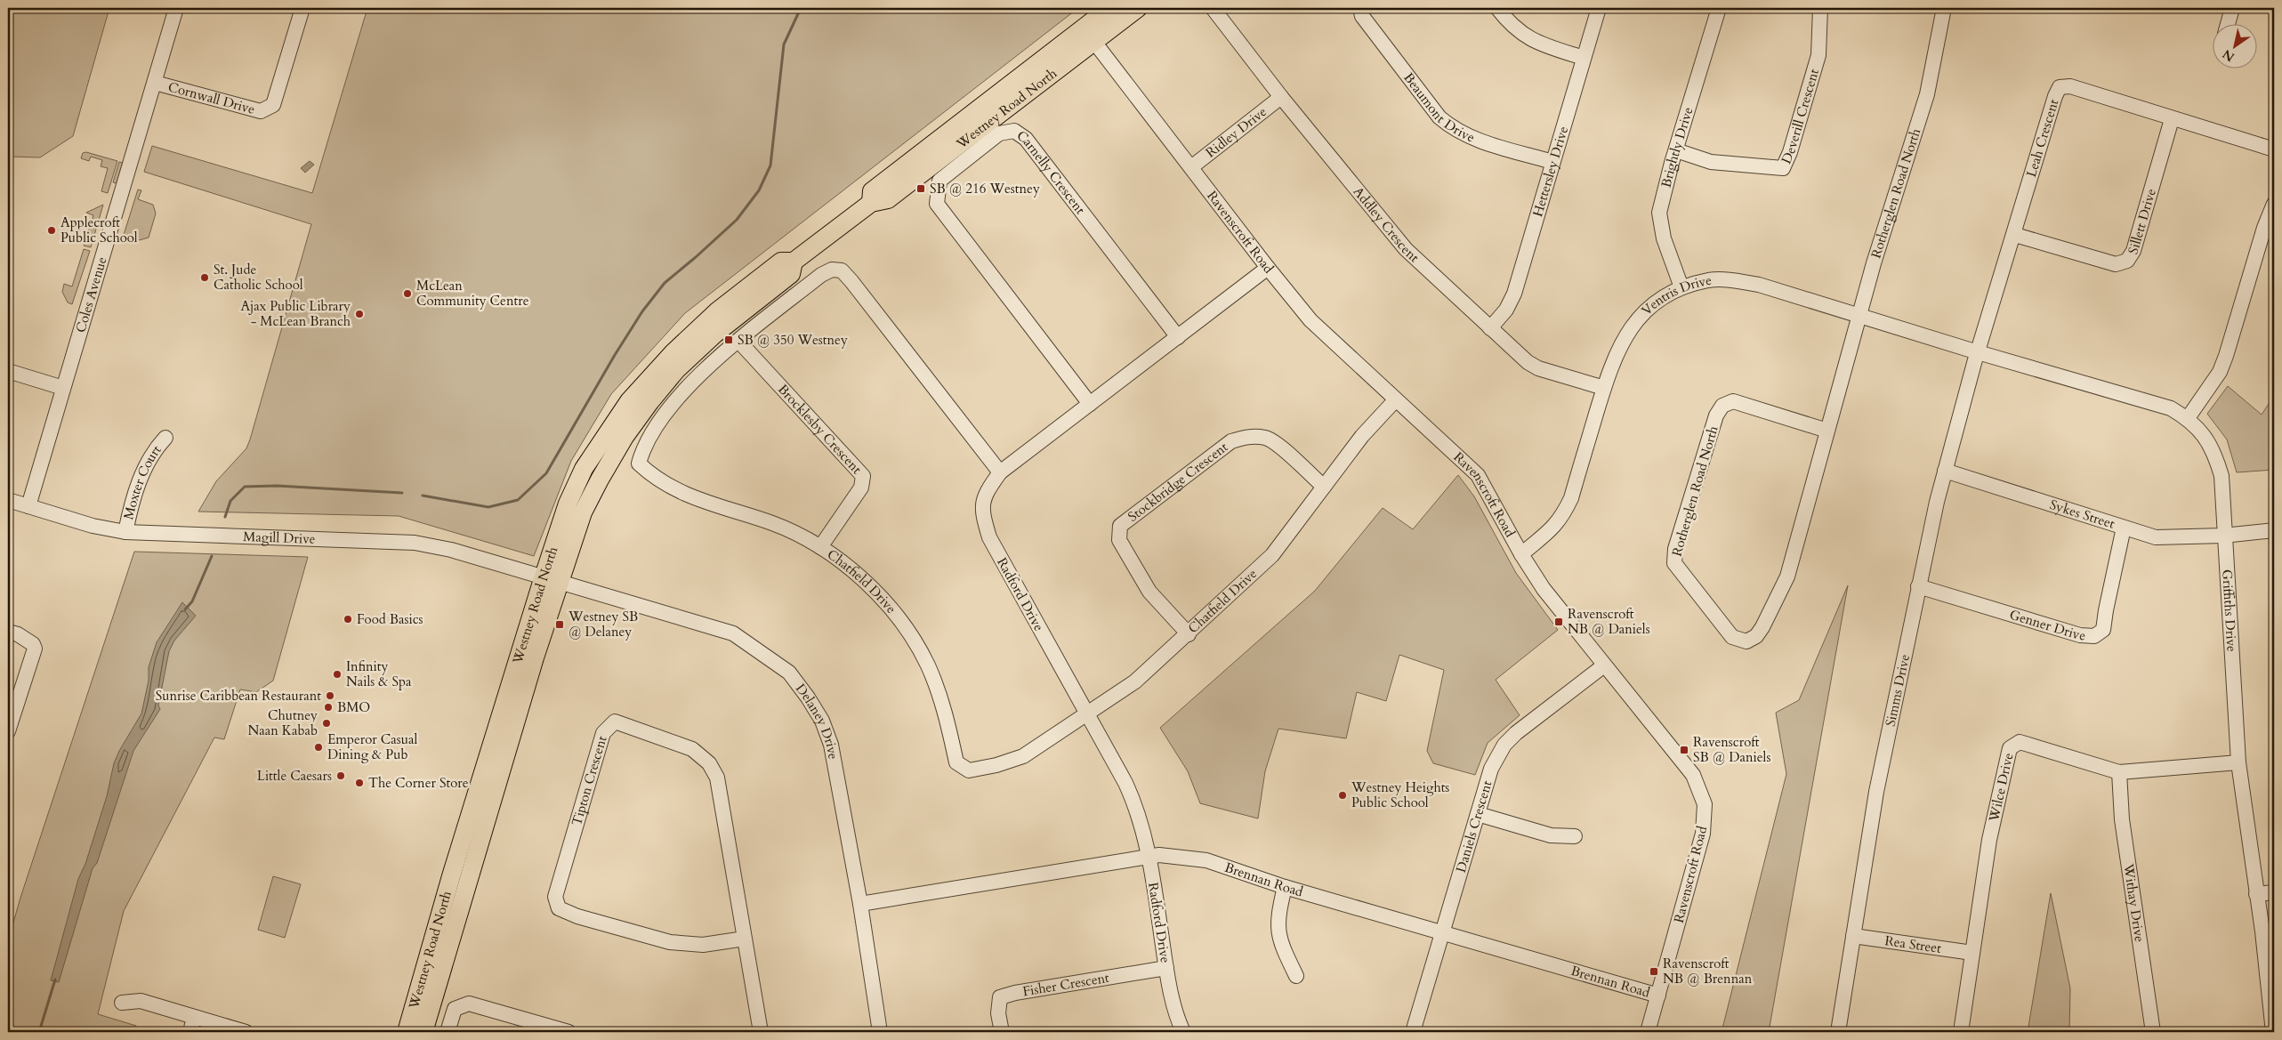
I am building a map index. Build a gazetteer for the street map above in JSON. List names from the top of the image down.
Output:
{
  "streets": {
    "main road": ["Westney Road North"],
    "street": [
      "Cornwall Drive",
      "Beaumont Drive",
      "Deverill Crescent",
      "Ridley Drive",
      "Leah Crescent",
      "Brightly Drive",
      "Hettersley Drive",
      "Carnelly Crescent",
      "Rotherglen Road North",
      "Sillett Drive",
      "Addley Crescent",
      "Ravenscroft Road",
      "Coles Avenue",
      "Ventris Drive",
      "Brocklesby Crescent",
      "Stockbridge Crescent",
      "Moxter Court",
      "Sykes Street",
      "Magill Drive",
      "Chatfield Drive",
      "Radford Drive",
      "Griffiths Drive",
      "Genner Drive",
      "Simms Drive",
      "Delaney Drive",
      "Tipton Crescent",
      "Wilce Drive",
      "Daniels Crescent",
      "Brennan Road",
      "Withay Drive",
      "Rea Street",
      "Fisher Crescent"
    ]
  },
  "crossings": [
    ["Cornwall Drive", "Coles Avenue"],
    ["Beaumont Drive", "Hettersley Drive"],
    ["Westney Road North", "Ravenscroft Road"],
    ["Westney Road North", "Magill Drive"],
    ["Westney Road North", "Delaney Drive"],
    ["Deverill Crescent", "Brightly Drive"],
    ["Ridley Drive", "Addley Crescent"],
    ["Ridley Drive", "Ravenscroft Road"],
    ["Leah Crescent", "Sillett Drive"],
    ["Leah Crescent", "Ventris Drive"],
    ["Leah Crescent", "Griffiths Drive"],
    ["Leah Crescent", "Simms Drive"],
    ["Brightly Drive", "Ventris Drive"],
    ["Hettersley Drive", "Addley Crescent"],
    ["Carnelly Crescent", "Radford Drive"],
    ["Rotherglen Road North", "Ventris Drive"],
    ["Addley Crescent", "Ventris Drive"],
    ["Ravenscroft Road", "Ventris Drive"],
    ["Ravenscroft Road", "Chatfield Drive"],
    ["Ravenscroft Road", "Radford Drive"],
    ["Ravenscroft Road", "Daniels Crescent"],
    ["Ravenscroft Road", "Brennan Road"],
    ["Coles Avenue", "Magill Drive"],
    ["Ventris Drive", "Griffiths Drive"],
    ["Ventris Drive", "Simms Drive"],
    ["Brocklesby Crescent", "Chatfield Drive"],
    ["Stockbridge Crescent", "Chatfield Drive"],
    ["Moxter Court", "Magill Drive"],
    ["Sykes Street", "Griffiths Drive"],
    ["Sykes Street", "Genner Drive"],
    ["Sykes Street", "Simms Drive"],
    ["Magill Drive", "Delaney Drive"],
    ["Chatfield Drive", "Radford Drive"],
    ["Radford Drive", "Brennan Road"],
    ["Radford Drive", "Fisher Crescent"],
    ["Griffiths Drive", "Simms Drive"],
    ["Griffiths Drive", "Wilce Drive"],
    ["Genner Drive", "Simms Drive"],
    ["Simms Drive", "Rea Street"],
    ["Delaney Drive", "Brennan Road"],
    ["Wilce Drive", "Withay Drive"],
    ["Wilce Drive", "Rea Street"],
    ["Daniels Crescent", "Brennan Road"]
  ],
  "places": {
    "transit": [
      "SB @ 216 Westney",
      "SB @ 350 Westney",
      "Ravenscroft NB @ Daniels",
      "Westney SB @ Delaney",
      "Ravenscroft SB @ Daniels",
      "Ravenscroft NB @ Brennan"
    ],
    "other": [
      "Applecroft Public School",
      "St. Jude Catholic School",
      "McLean Community Centre",
      "Ajax Public Library - McLean Branch",
      "Food Basics",
      "Infinity Nails & Spa",
      "Sunrise Caribbean Restaurant",
      "BMO",
      "Chutney Naan Kabab",
      "Emperor Casual Dining & Pub",
      "Little Caesars",
      "The Corner Store",
      "Westney Heights Public School"
    ]
  },
  "north": "bottom left"
}
